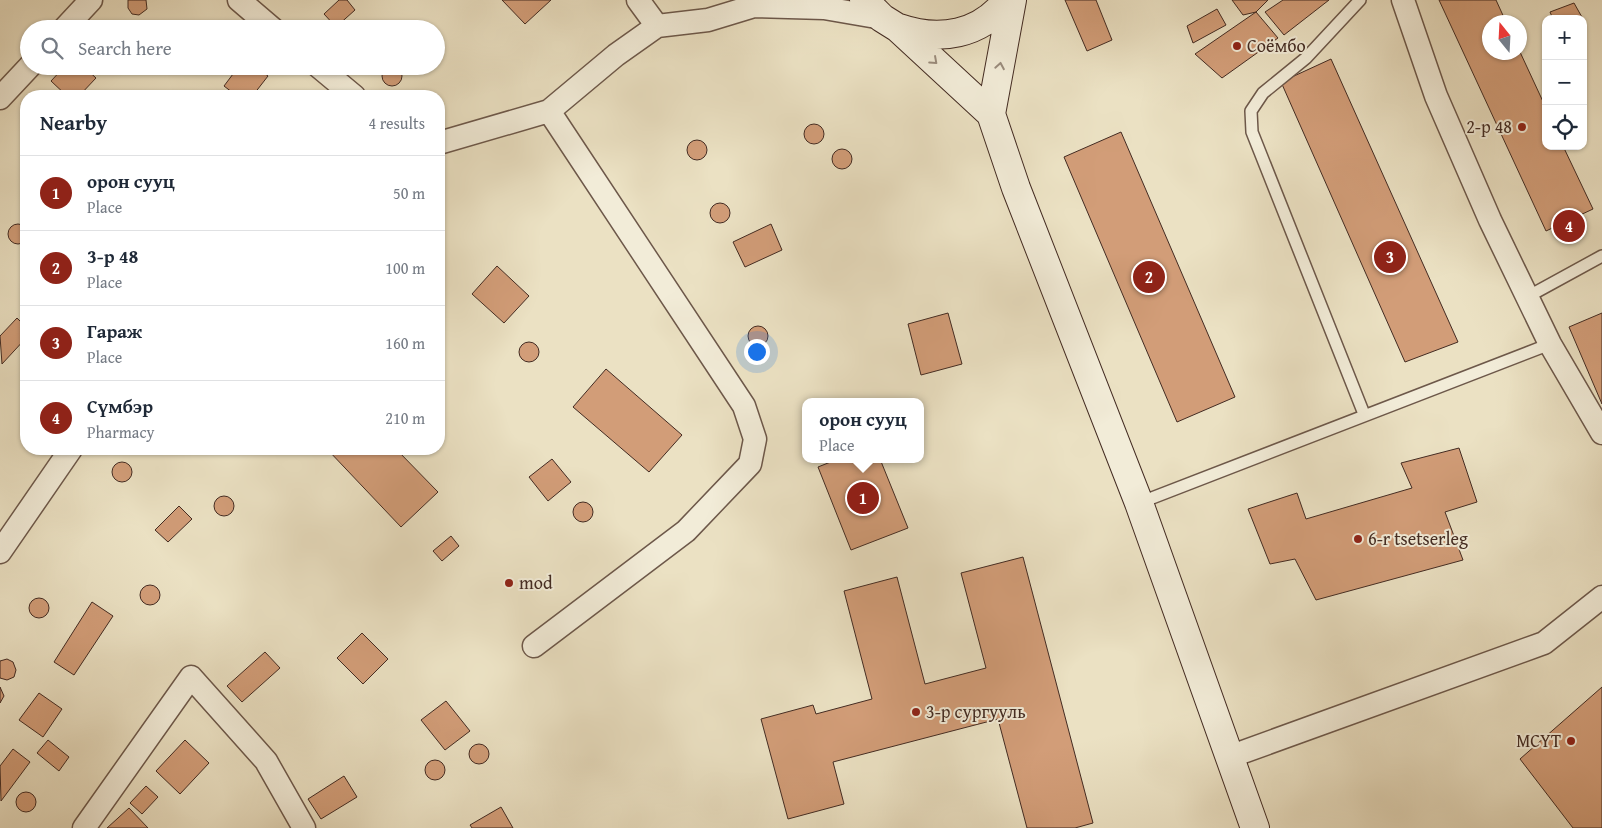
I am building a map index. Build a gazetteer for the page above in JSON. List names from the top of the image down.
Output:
{
  "places": [
    "Соёмбо",
    "2-р 48",
    "6-r tsetserleg",
    "mod",
    "3-р сургууль",
    "МСҮТ"
  ],
  "north": "top",
  "page": {
    "map_buttons": ["+", "−"],
    "search": "Search here",
    "heading": ["Nearby", "4 results"],
    "list": [
      {
        "mark": "1",
        "name": "орон сууц",
        "note": "Place",
        "value": "50 m"
      },
      {
        "mark": "2",
        "name": "3-р 48",
        "note": "Place",
        "value": "100 m"
      },
      {
        "mark": "3",
        "name": "Гараж",
        "note": "Place",
        "value": "160 m"
      },
      {
        "mark": "4",
        "name": "Сүмбэр",
        "note": "Pharmacy",
        "value": "210 m"
      }
    ],
    "pins": [
      "4",
      "3",
      "2",
      "1"
    ],
    "popup": ["орон сууц", "Place"]
  }
}
